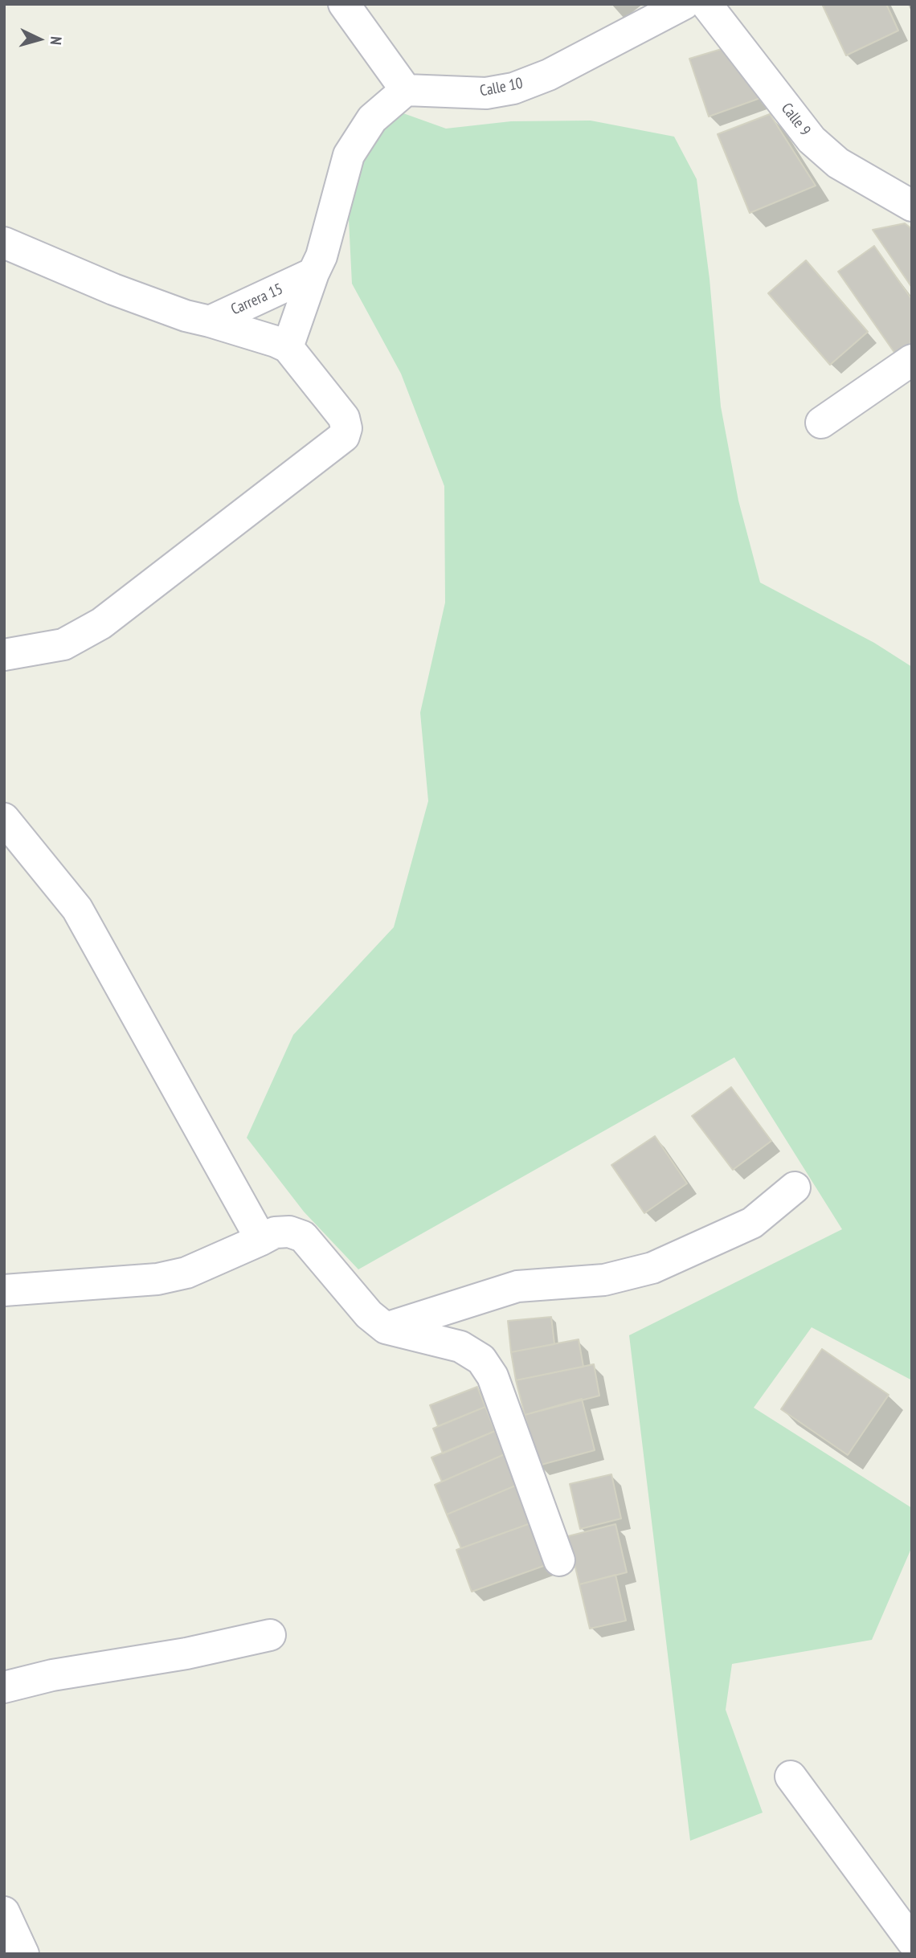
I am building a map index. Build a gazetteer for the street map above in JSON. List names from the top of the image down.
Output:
{
  "streets": {
    "street": ["Calle 10", "Calle 9", "Carrera 15"]
  },
  "north": "right"
}
